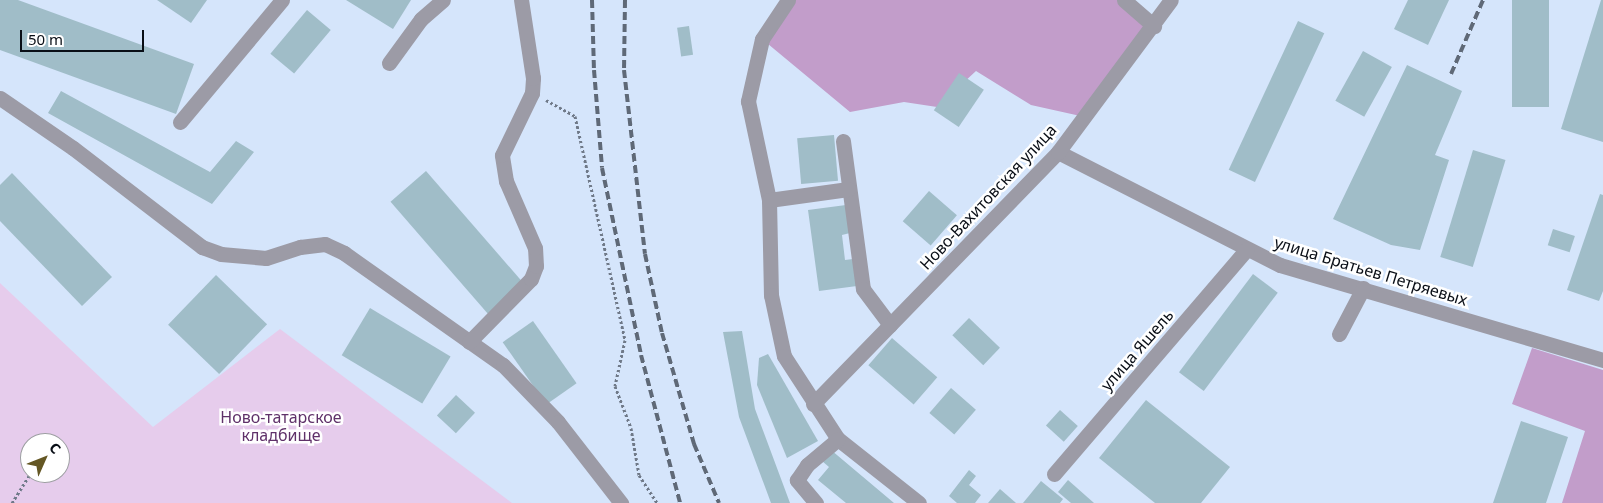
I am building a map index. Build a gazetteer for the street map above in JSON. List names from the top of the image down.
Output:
{
  "streets": {
    "street": ["Ново-Вахитовская улица", "улица Братьев Петряевых", "улица Яшель"]
  },
  "crossings": [
    ["Ново-Вахитовская улица", "улица Братьев Петряевых"],
    ["улица Братьев Петряевых", "улица Яшель"]
  ],
  "parks": ["Ново-татарское кладбище"],
  "scale_bar": "50 m",
  "north": "top right"
}
